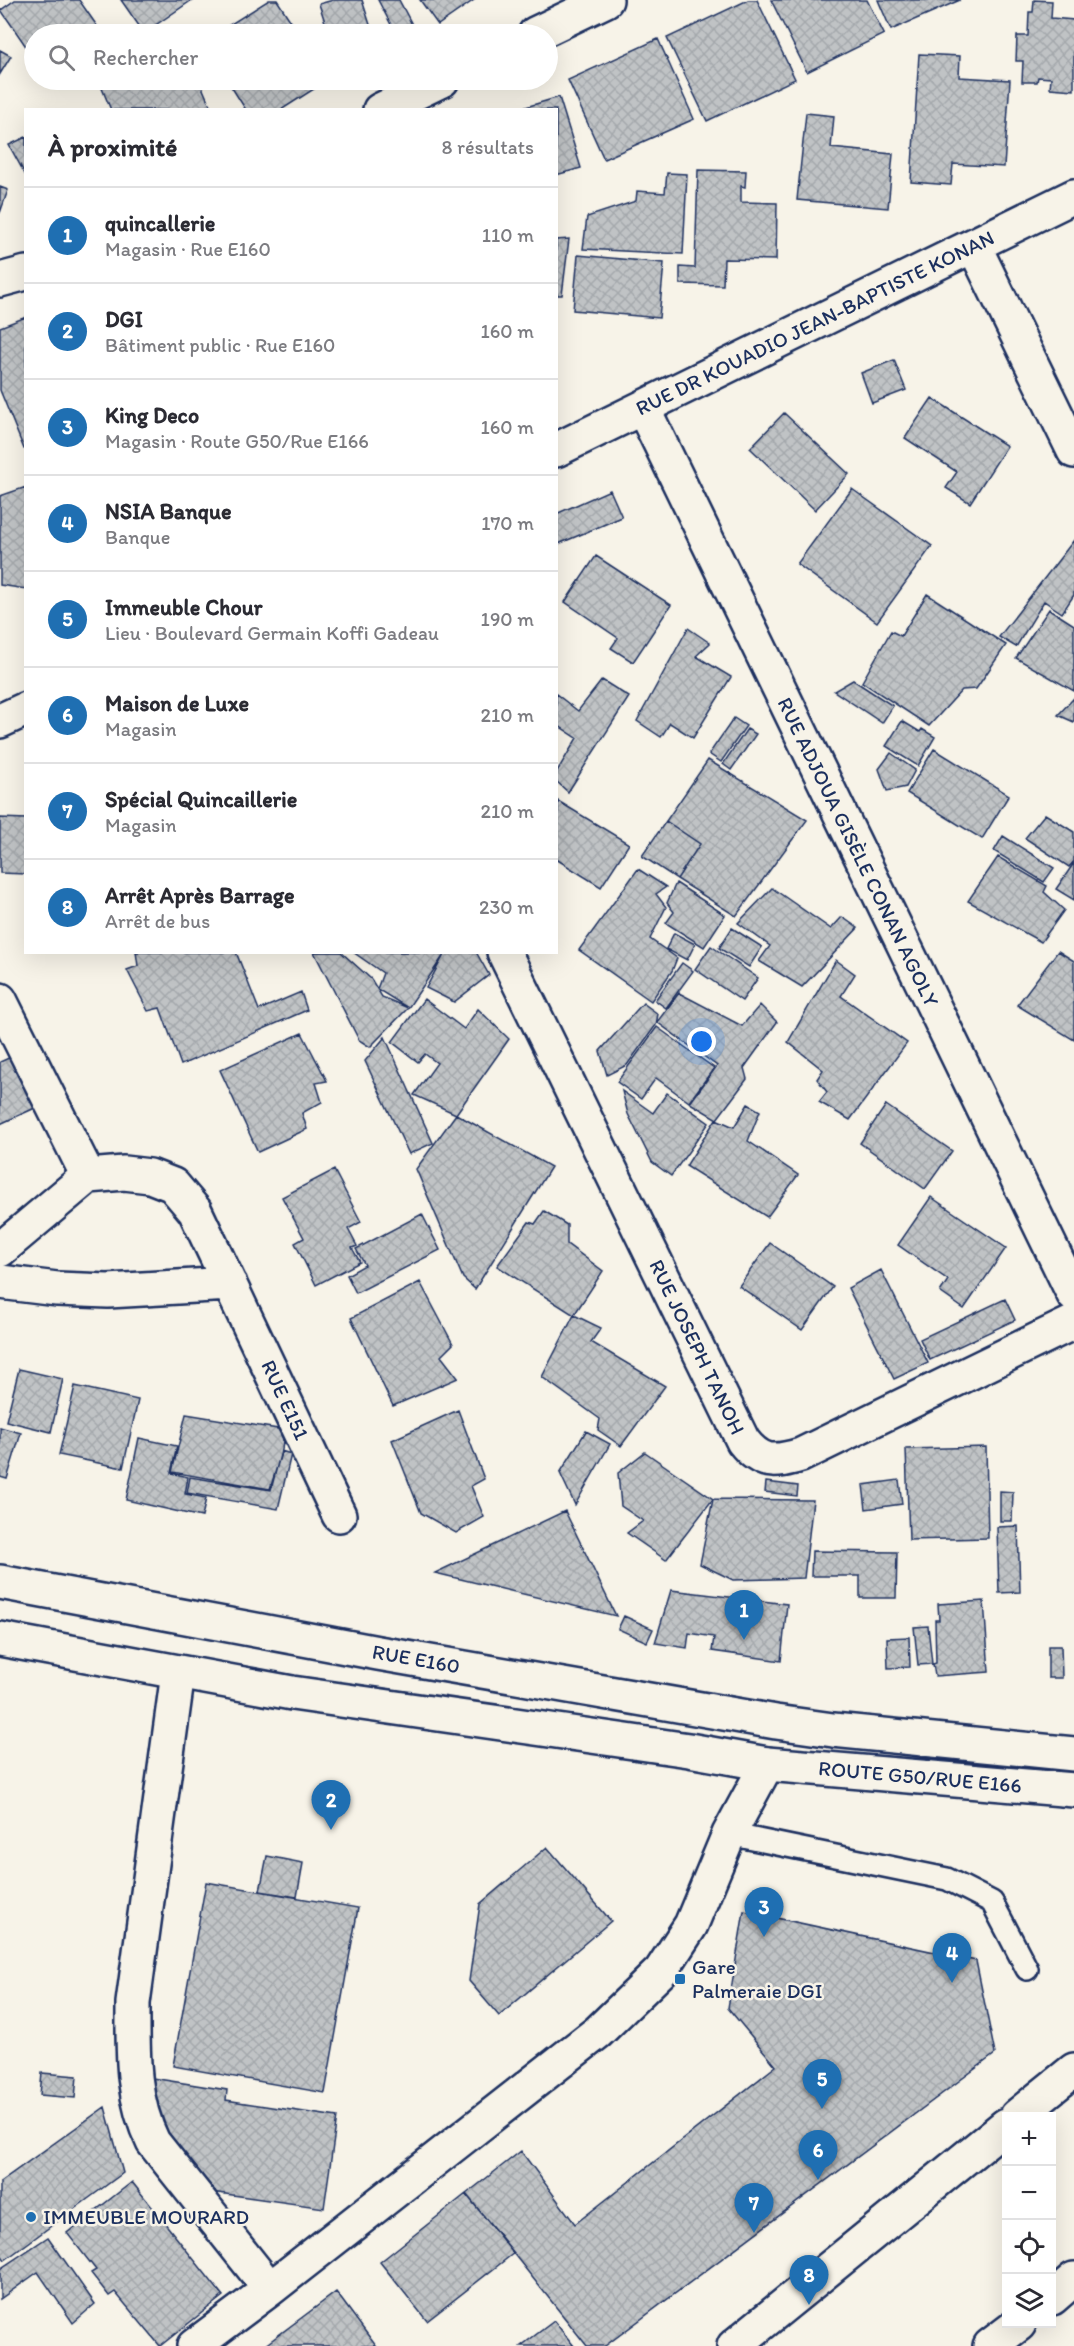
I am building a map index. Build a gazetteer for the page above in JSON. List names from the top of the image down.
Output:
{
  "streets": {
    "street": [
      "RUE DR KOUADIO JEAN-BAPTISTE KONAN",
      "RUE ADJOUA GISÈLE CONAN AGOLY",
      "RUE JOSEPH TANOH",
      "RUE E151",
      "RUE E160",
      "ROUTE G50/RUE E166"
    ]
  },
  "crossings": [
    ["RUE DR KOUADIO JEAN-BAPTISTE KONAN", "RUE ADJOUA GISÈLE CONAN AGOLY"],
    ["RUE E160", "ROUTE G50/RUE E166"]
  ],
  "places": {
    "transit": ["Gare Palmeraie DGI"],
    "other": ["IMMEUBLE MOURARD"]
  },
  "page": {
    "search": "Rechercher",
    "heading": ["À proximité", "8 résultats"],
    "list": [
      {
        "mark": "1",
        "name": "quincallerie",
        "note": "Magasin · Rue E160",
        "value": "110 m"
      },
      {
        "mark": "2",
        "name": "DGI",
        "note": "Bâtiment public · Rue E160",
        "value": "160 m"
      },
      {
        "mark": "3",
        "name": "King Deco",
        "note": "Magasin · Route G50/Rue E166",
        "value": "160 m"
      },
      {
        "mark": "4",
        "name": "NSIA Banque",
        "note": "Banque",
        "value": "170 m"
      },
      {
        "mark": "5",
        "name": "Immeuble Chour",
        "note": "Lieu · Boulevard Germain Koffi Gadeau",
        "value": "190 m"
      },
      {
        "mark": "6",
        "name": "Maison de Luxe",
        "note": "Magasin",
        "value": "210 m"
      },
      {
        "mark": "7",
        "name": "Spécial Quincaillerie",
        "note": "Magasin",
        "value": "210 m"
      },
      {
        "mark": "8",
        "name": "Arrêt Après Barrage",
        "note": "Arrêt de bus",
        "value": "230 m"
      }
    ],
    "pins": [
      "1",
      "2",
      "3",
      "4",
      "5",
      "6",
      "7",
      "8"
    ],
    "map_buttons": ["+", "−"]
  }
}
